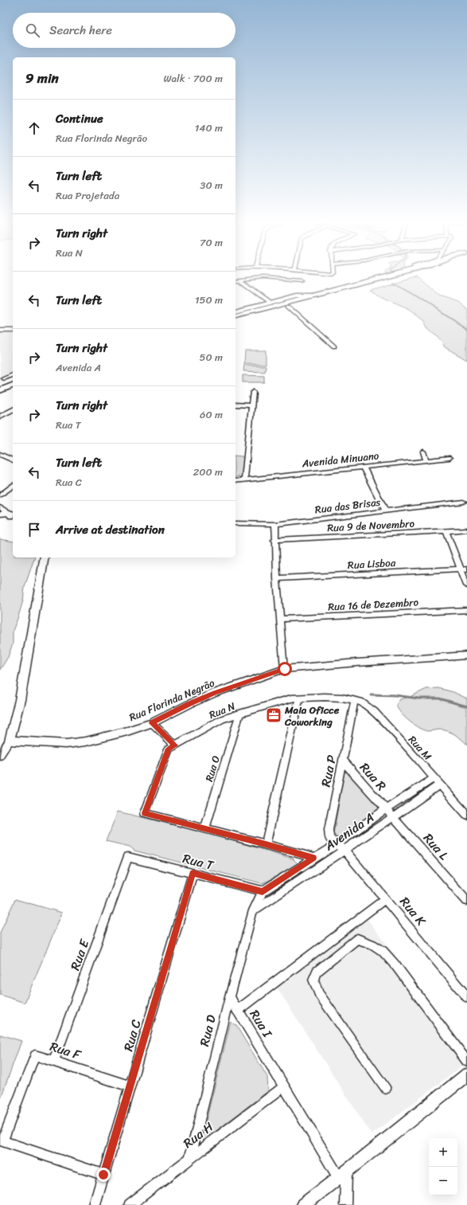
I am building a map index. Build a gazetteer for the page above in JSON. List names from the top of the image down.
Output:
{
  "streets": {
    "street": [
      "Avenida Minuano",
      "Rua das Brisas",
      "Rua 9 de Novembro",
      "Rua Lisboa",
      "Rua 16 de Dezembro",
      "Rua Florinda Negrão",
      "Rua N",
      "Rua M",
      "Rua O",
      "Rua P",
      "Rua R",
      "Avenida A",
      "Rua L",
      "Rua T",
      "Rua K",
      "Rua E",
      "Rua I",
      "Rua D",
      "Rua C",
      "Rua F",
      "Rua H"
    ]
  },
  "crossings": [
    ["Rua N", "Rua M"],
    ["Rua N", "Rua O"],
    ["Rua N", "Rua P"],
    ["Rua M", "Rua P"],
    ["Rua M", "Avenida A"],
    ["Rua P", "Rua R"],
    ["Rua P", "Avenida A"],
    ["Rua P", "Rua K"],
    ["Rua R", "Avenida A"],
    ["Rua R", "Rua L"],
    ["Avenida A", "Rua L"],
    ["Avenida A", "Rua T"],
    ["Avenida A", "Rua K"],
    ["Avenida A", "Rua D"],
    ["Rua T", "Rua E"],
    ["Rua T", "Rua C"],
    ["Rua K", "Rua I"],
    ["Rua E", "Rua F"],
    ["Rua I", "Rua H"],
    ["Rua D", "Rua H"],
    ["Rua C", "Rua F"]
  ],
  "places": {
    "office": ["Maia Oficce Coworking"]
  },
  "page": {
    "search": "Search here",
    "heading": ["9 min", "Walk · 700 m"],
    "list": [
      ["Continue", "Rua Florinda Negrão", "140 m"],
      ["Turn left", "Rua Projetada", "30 m"],
      ["Turn right", "Rua N", "70 m"],
      ["Turn left", "150 m"],
      ["Turn right", "Avenida A", "50 m"],
      ["Turn right", "Rua T", "60 m"],
      ["Turn left", "Rua C", "200 m"],
      "Arrive at destination"
    ],
    "map_buttons": ["+", "−"]
  }
}
